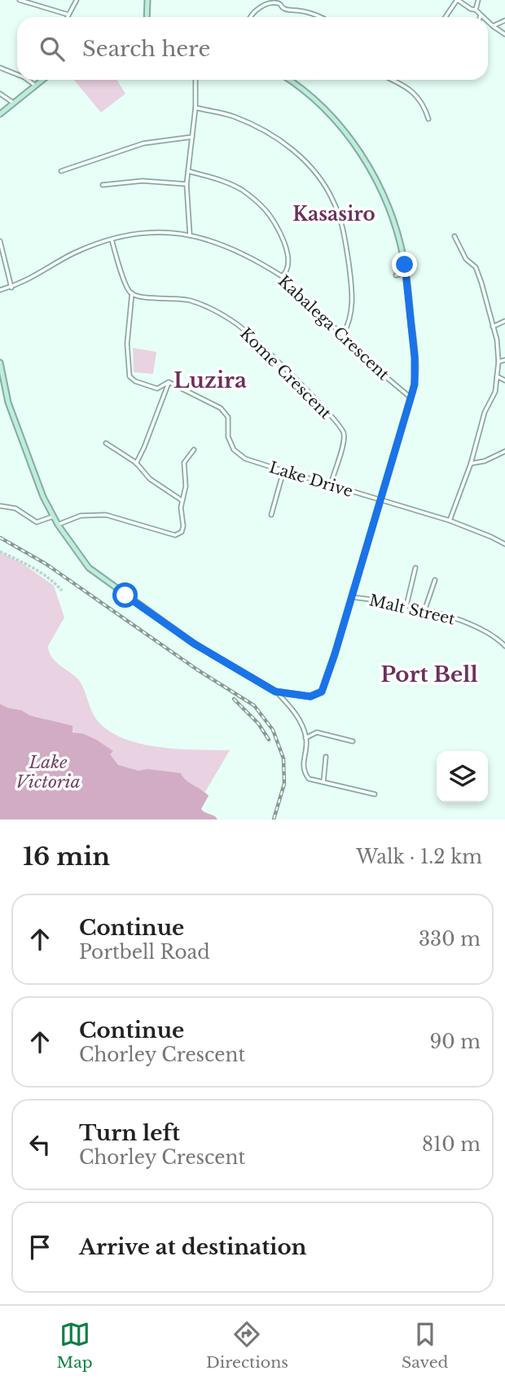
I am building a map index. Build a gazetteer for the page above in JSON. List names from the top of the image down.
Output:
{
  "streets": {
    "street": [
      "Kabalega Crescent",
      "Kome Crescent",
      "Lake Drive",
      "Malt Street"
    ]
  },
  "crossings": [
    ["Kome Crescent", "Lake Drive"]
  ],
  "districts": ["Kasasiro", "Luzira", "Port Bell"],
  "water": ["Lake Victoria"],
  "page": {
    "search": "Search here",
    "heading": ["16 min", "Walk · 1.2 km"],
    "list": [
      ["Continue", "Portbell Road", "330 m"],
      ["Continue", "Chorley Crescent", "90 m"],
      ["Turn left", "Chorley Crescent", "810 m"],
      "Arrive at destination"
    ],
    "nav": ["Map", "Directions", "Saved"]
  }
}
